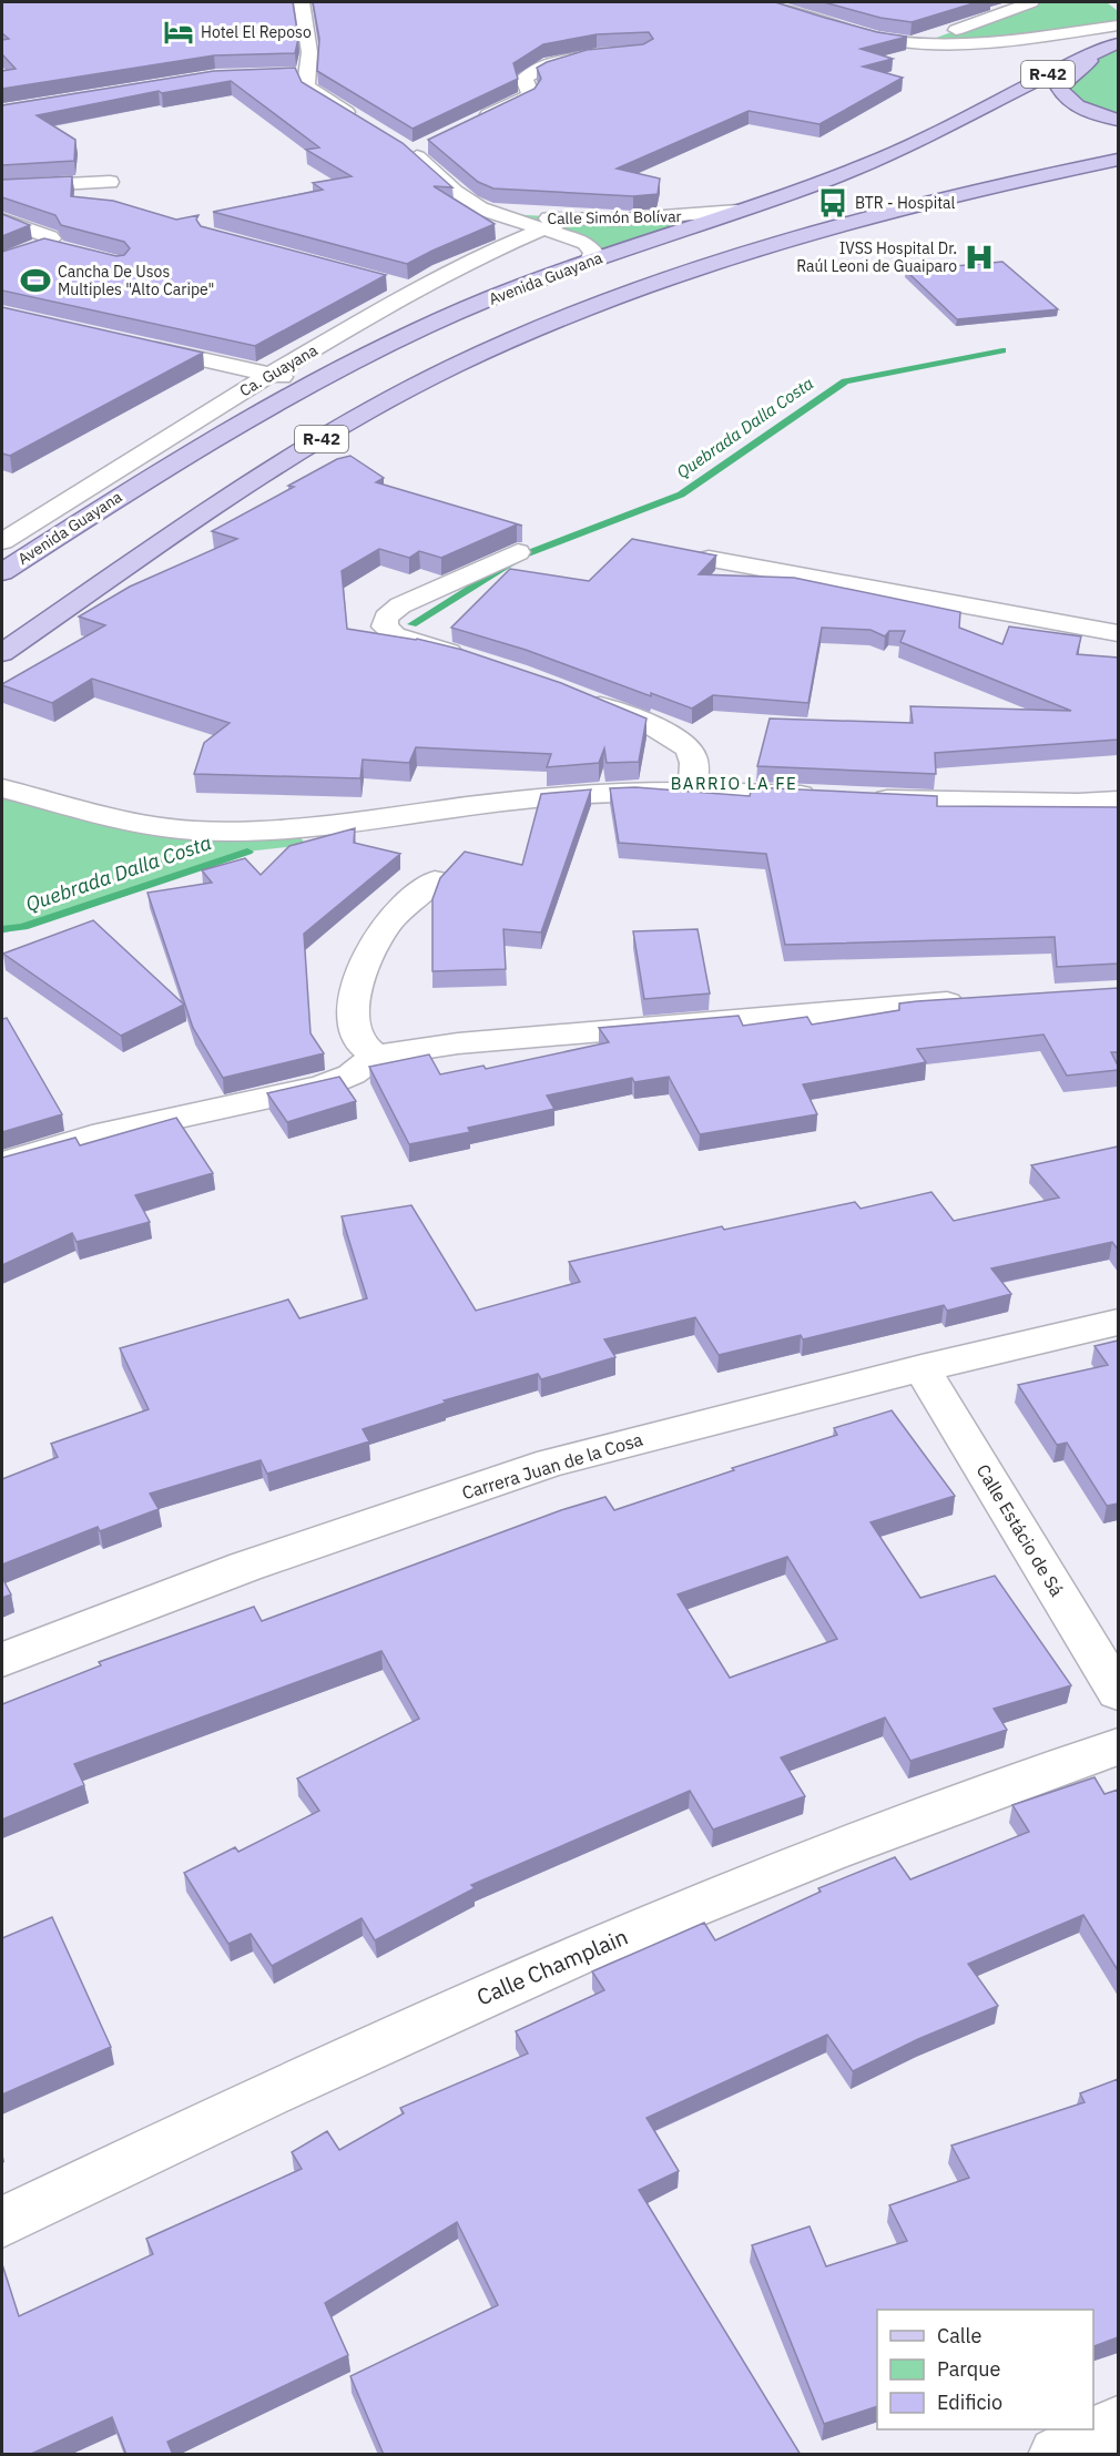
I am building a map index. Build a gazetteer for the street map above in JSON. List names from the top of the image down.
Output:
{
  "streets": {
    "main road": ["R-42", "Avenida Guayana"],
    "street": [
      "Calle Simón Bolívar",
      "Ca. Guayana",
      "Carrera Juan de la Cosa",
      "Calle Estácio de Sá",
      "Calle Champlain"
    ]
  },
  "crossings": [
    ["Calle Simón Bolívar", "Avenida Guayana"],
    ["Calle Simón Bolívar", "Ca. Guayana"],
    ["Carrera Juan de la Cosa", "Calle Estácio de Sá"]
  ],
  "districts": ["BARRIO LA FE"],
  "water": ["Quebrada Dalla Costa"],
  "places": {
    "hotel": ["Hotel El Reposo"],
    "bus stop": ["BTR - Hospital"],
    "hospital": ["IVSS Hospital Dr. Raúl Leoni de Guaiparo"],
    "sports": ["Cancha De Usos Multiples \"Alto Caripe\""]
  },
  "legend": ["Calle", "Parque", "Edificio"]
}
